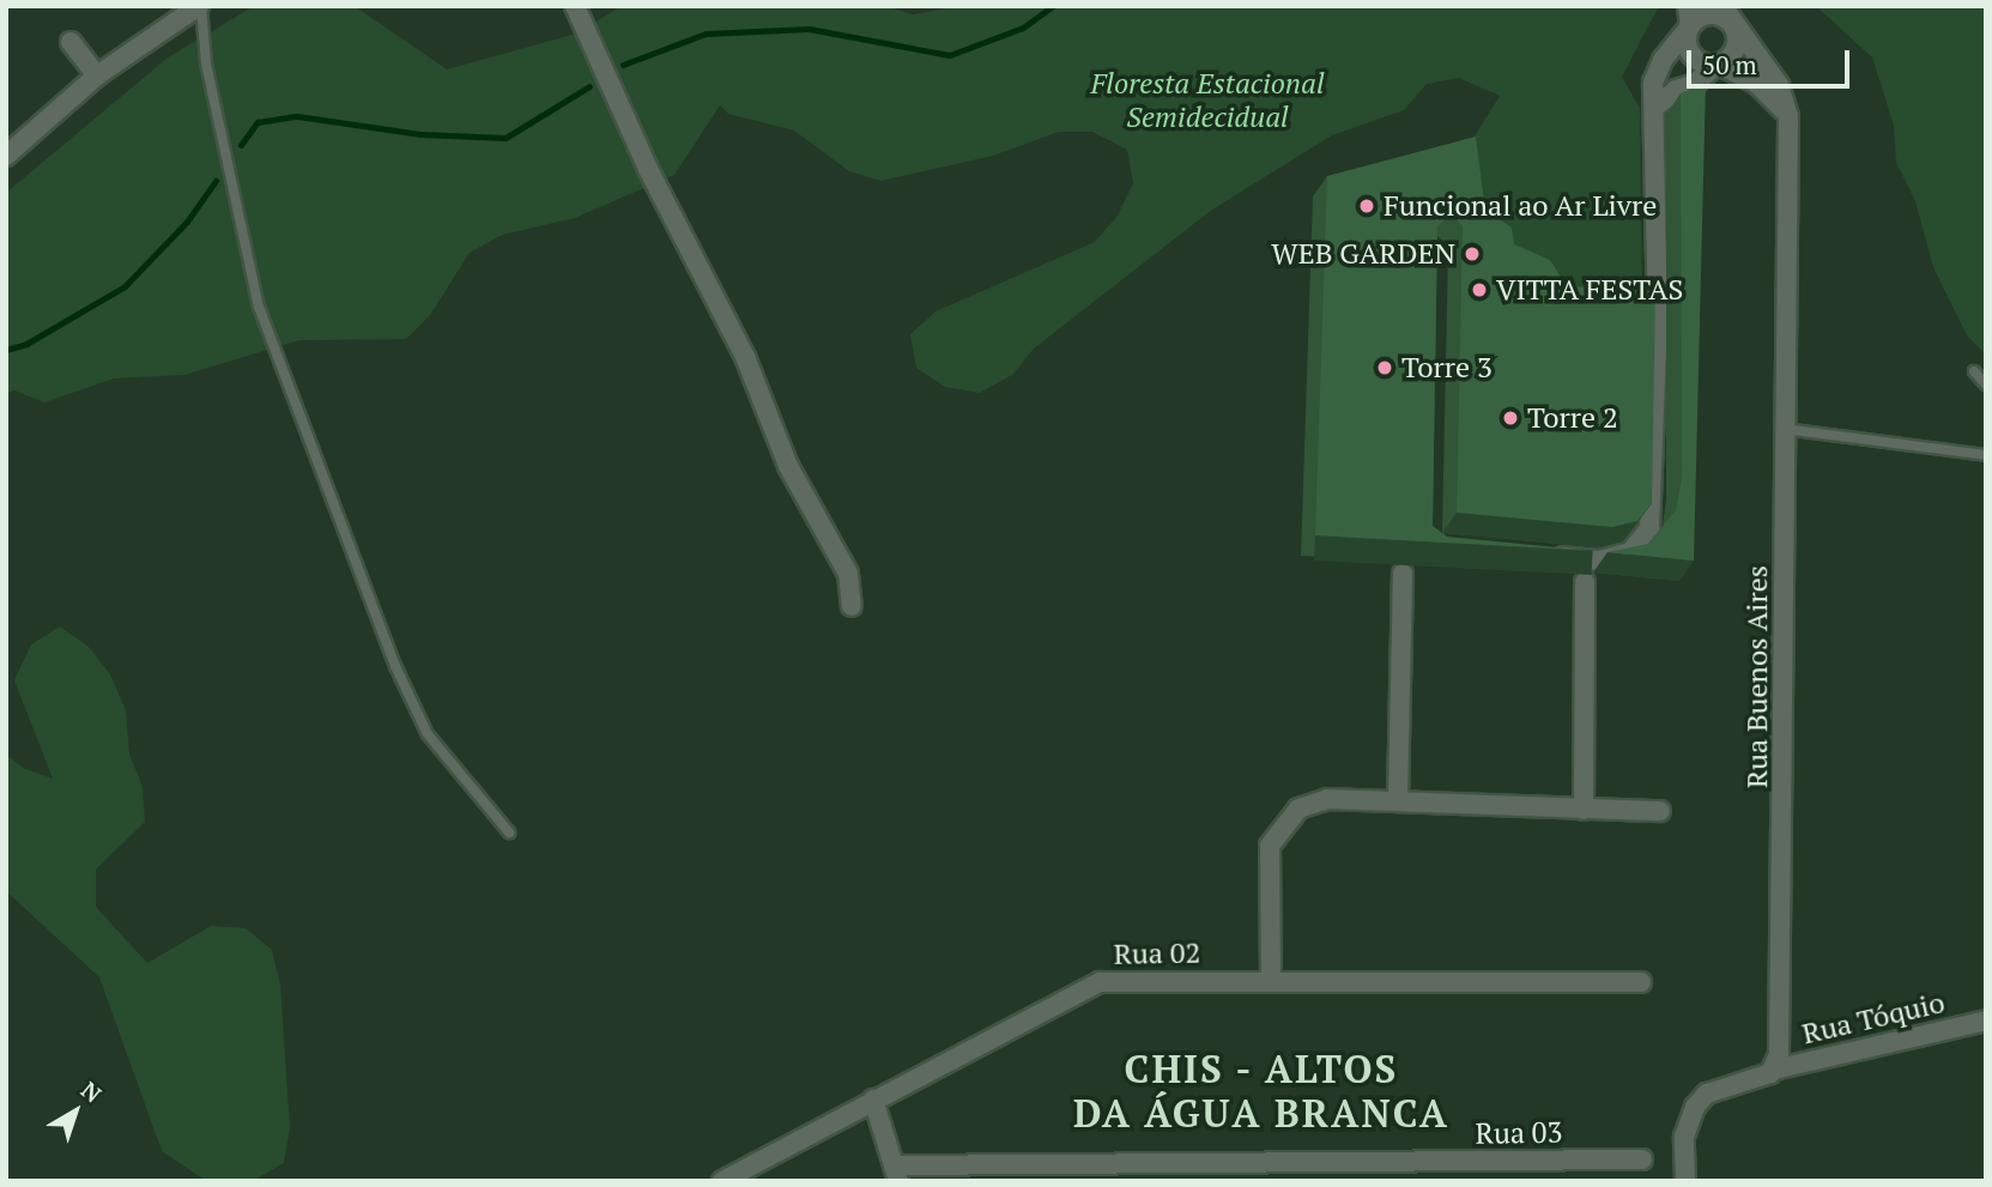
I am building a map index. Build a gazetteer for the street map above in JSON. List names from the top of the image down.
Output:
{
  "streets": {
    "street": [
      "Rua Buenos Aires",
      "Rua 02",
      "Rua Tóquio",
      "Rua 03"
    ]
  },
  "crossings": [
    ["Rua Buenos Aires", "Rua Tóquio"]
  ],
  "districts": ["CHIS - ALTOS DA ÁGUA BRANCA"],
  "parks": ["Floresta Estacional Semidecidual"],
  "places": [
    "Funcional ao Ar Livre",
    "WEB GARDEN",
    "VITTA FESTAS",
    "Torre 3",
    "Torre 2"
  ],
  "scale_bar": "50 m",
  "north": "top right"
}
